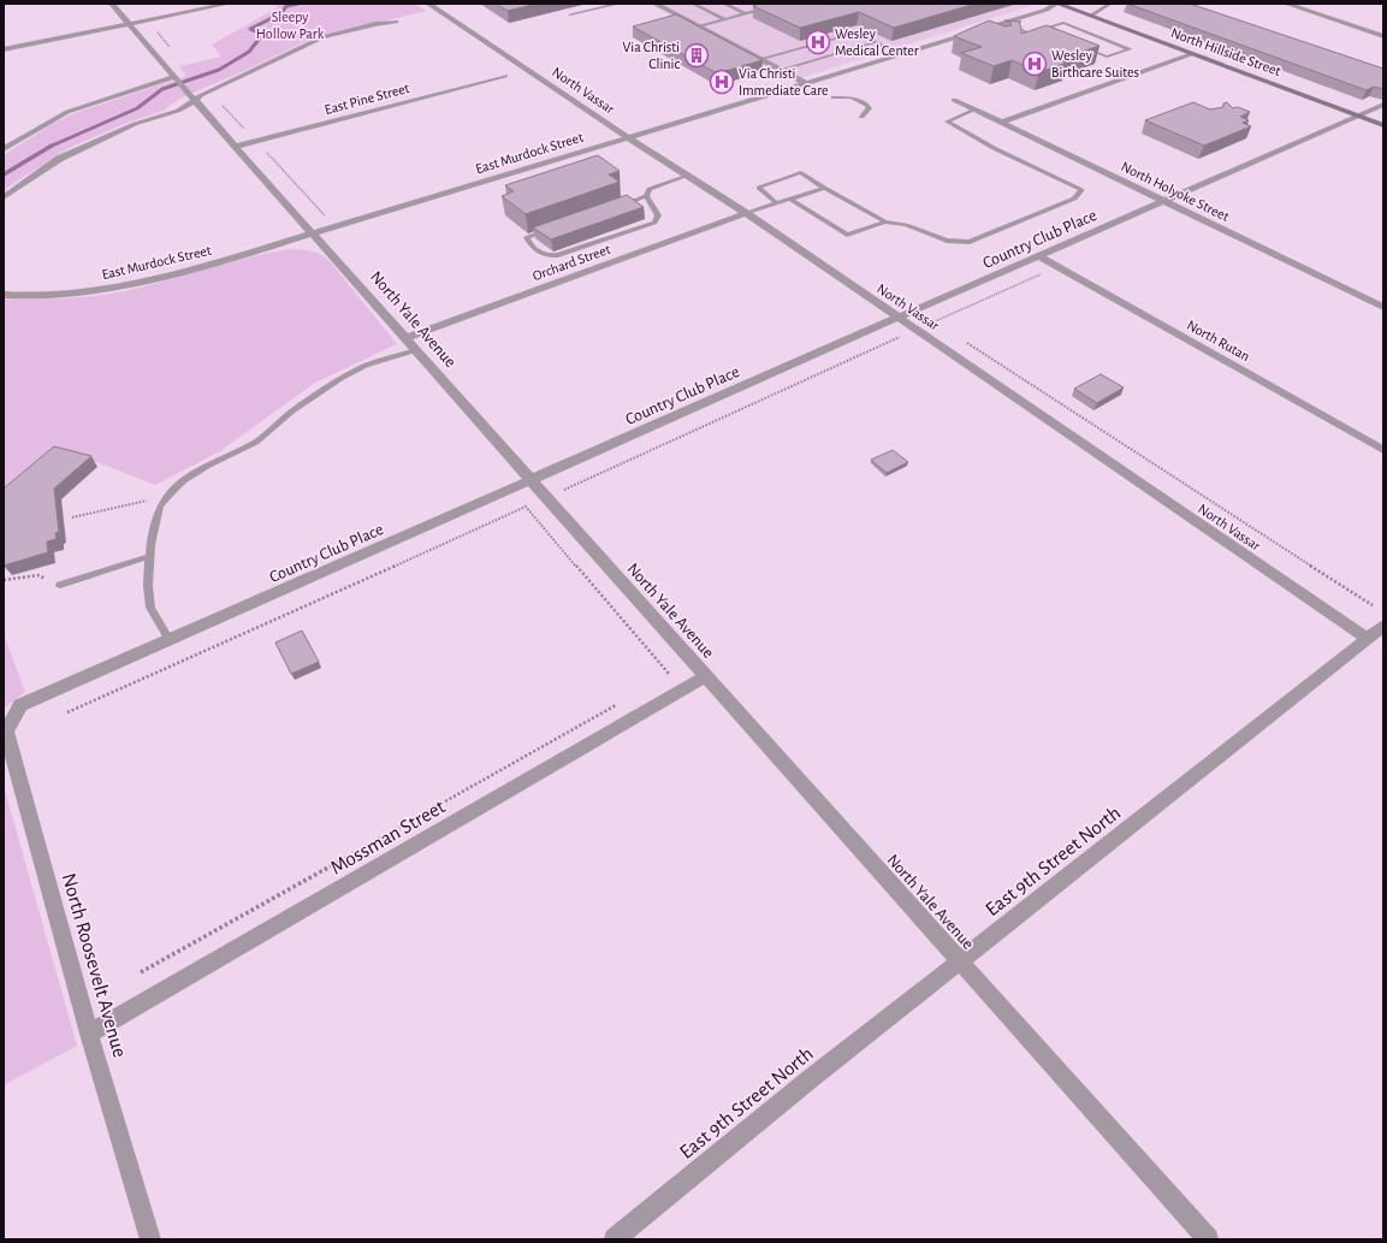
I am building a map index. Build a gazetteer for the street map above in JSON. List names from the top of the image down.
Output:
{
  "streets": {
    "main road": ["North Hillside Street"],
    "street": [
      "North Vassar",
      "East Pine Street",
      "East Murdock Street",
      "North Holyoke Street",
      "Country Club Place",
      "Orchard Street",
      "North Yale Avenue",
      "North Rutan",
      "Mossman Street",
      "East 9th Street North",
      "North Roosevelt Avenue"
    ]
  },
  "crossings": [
    ["North Hillside Street", "East Murdock Street"],
    ["North Hillside Street", "Country Club Place"],
    ["North Vassar", "East Murdock Street"],
    ["North Vassar", "Country Club Place"],
    ["North Vassar", "Orchard Street"],
    ["North Vassar", "East 9th Street North"],
    ["East Pine Street", "North Yale Avenue"],
    ["East Murdock Street", "North Yale Avenue"],
    ["North Holyoke Street", "Country Club Place"],
    ["Country Club Place", "North Yale Avenue"],
    ["Country Club Place", "North Rutan"],
    ["Country Club Place", "North Roosevelt Avenue"],
    ["Orchard Street", "North Yale Avenue"],
    ["North Yale Avenue", "Mossman Street"],
    ["North Yale Avenue", "East 9th Street North"],
    ["Mossman Street", "North Roosevelt Avenue"]
  ],
  "parks": ["Sleepy Hollow Park"],
  "places": {
    "hospital": ["Wesley Medical Center", "Wesley Birthcare Suites", "Via Christi Immediate Care"],
    "building": ["Via Christi Clinic"]
  }
}
